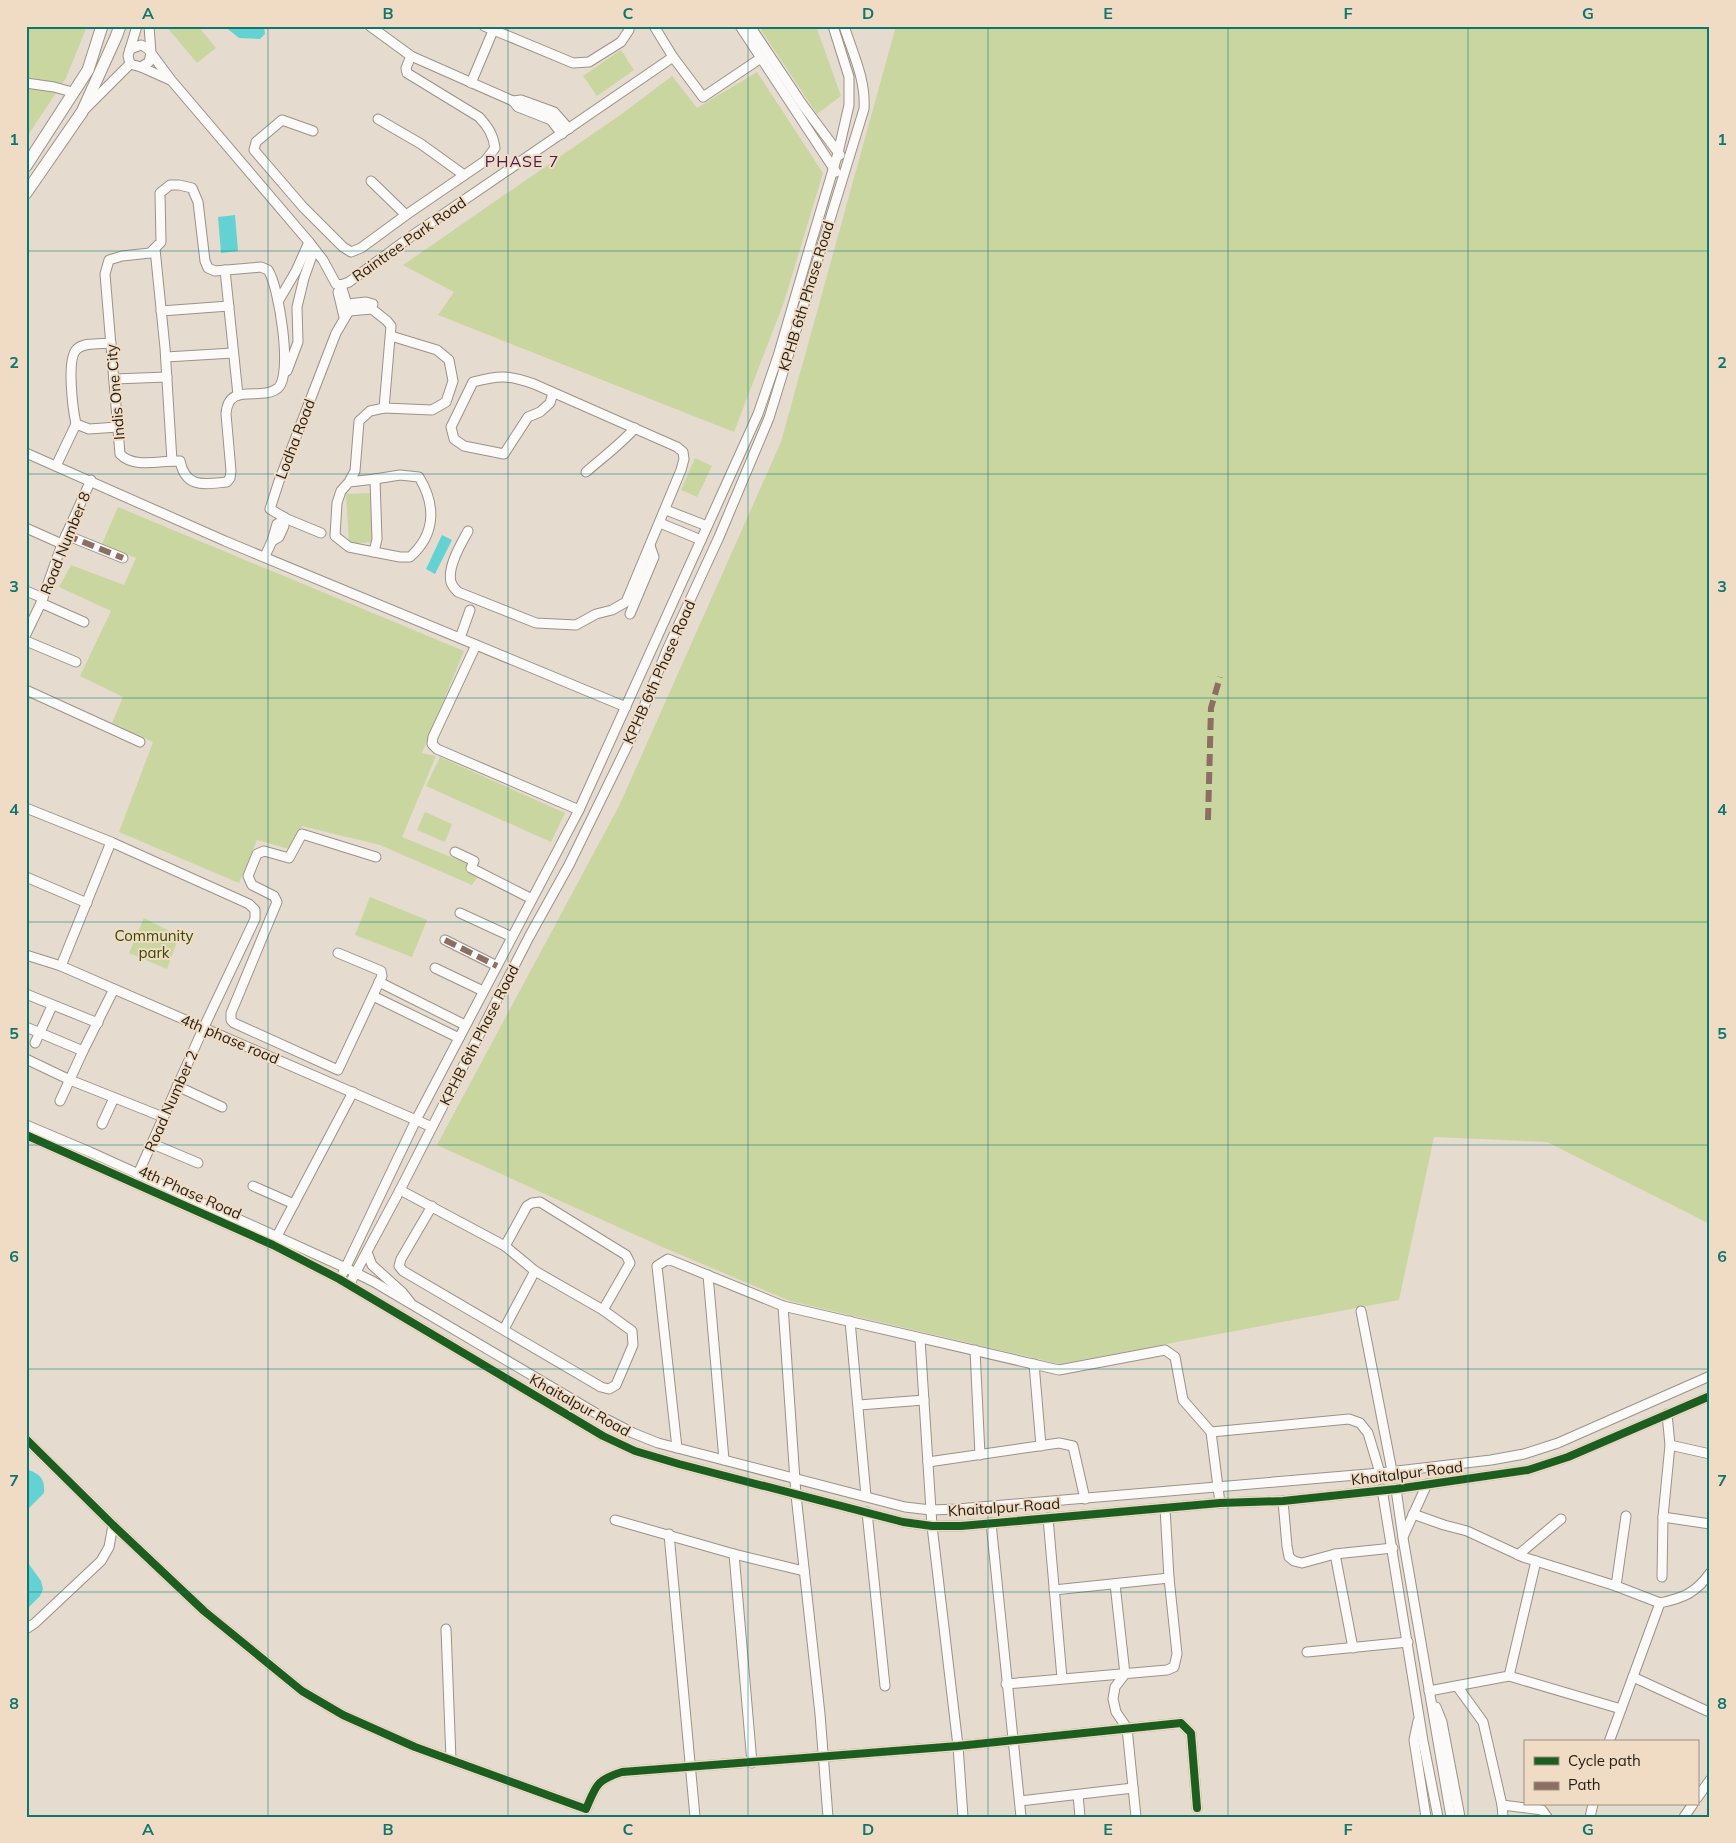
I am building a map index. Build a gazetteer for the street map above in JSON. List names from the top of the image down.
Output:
{
  "streets": {
    "street": [
      "Raintree Park Road",
      "KPHB 6th Phase Road",
      "Indis One City",
      "Lodha Road",
      "Road Number 8",
      "4th phase road",
      "Road Number 2",
      "4th Phase Road",
      "Khaitalpur Road"
    ]
  },
  "crossings": [
    ["KPHB 6th Phase Road", "4th phase road"],
    ["KPHB 6th Phase Road", "4th Phase Road"],
    ["KPHB 6th Phase Road", "Khaitalpur Road"],
    ["4th phase road", "Road Number 2"],
    ["Road Number 2", "4th Phase Road"],
    ["4th Phase Road", "Khaitalpur Road"]
  ],
  "districts": ["PHASE 7"],
  "parks": ["Community park"],
  "legend": ["Cycle path", "Path"],
  "grid": {
    "columns": [
      "A",
      "B",
      "C",
      "D",
      "E",
      "F",
      "G"
    ],
    "rows": [
      "1",
      "2",
      "3",
      "4",
      "5",
      "6",
      "7",
      "8"
    ]
  }
}
